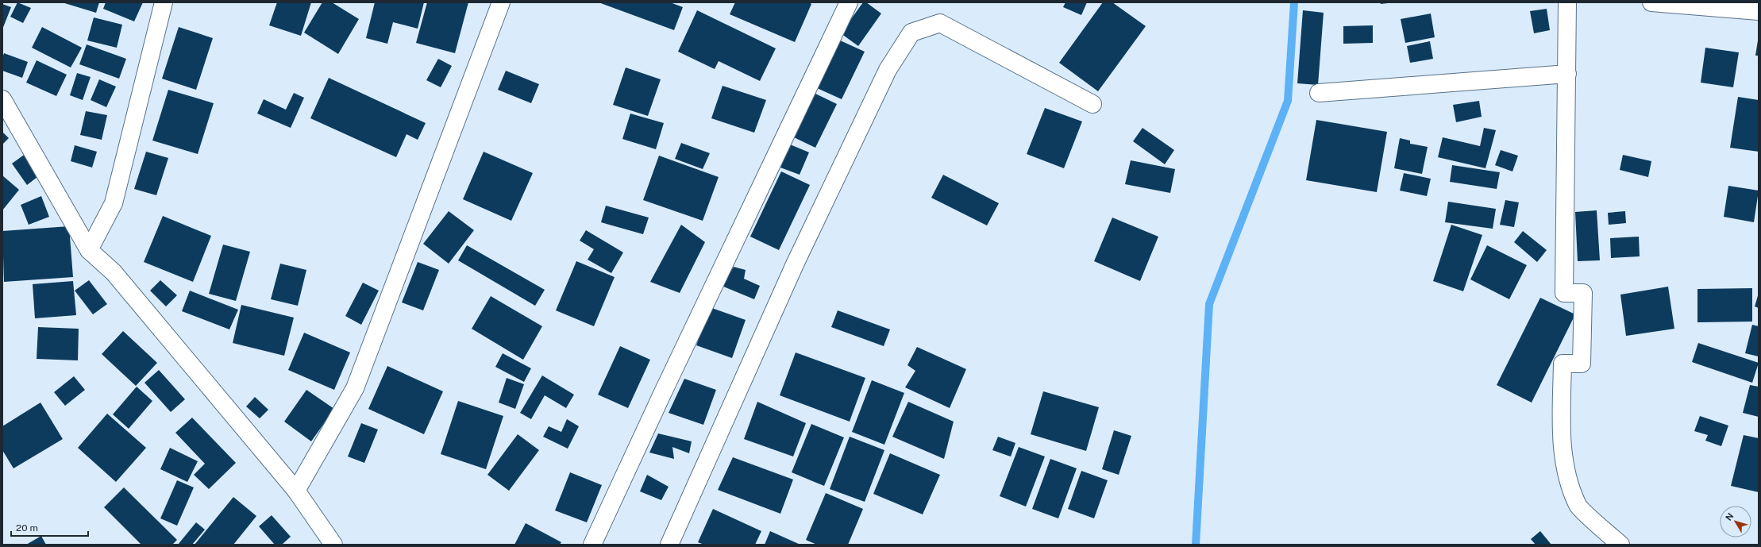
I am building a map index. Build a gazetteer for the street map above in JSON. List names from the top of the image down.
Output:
{
  "scale_bar": "20 m",
  "north": "top left"
}
